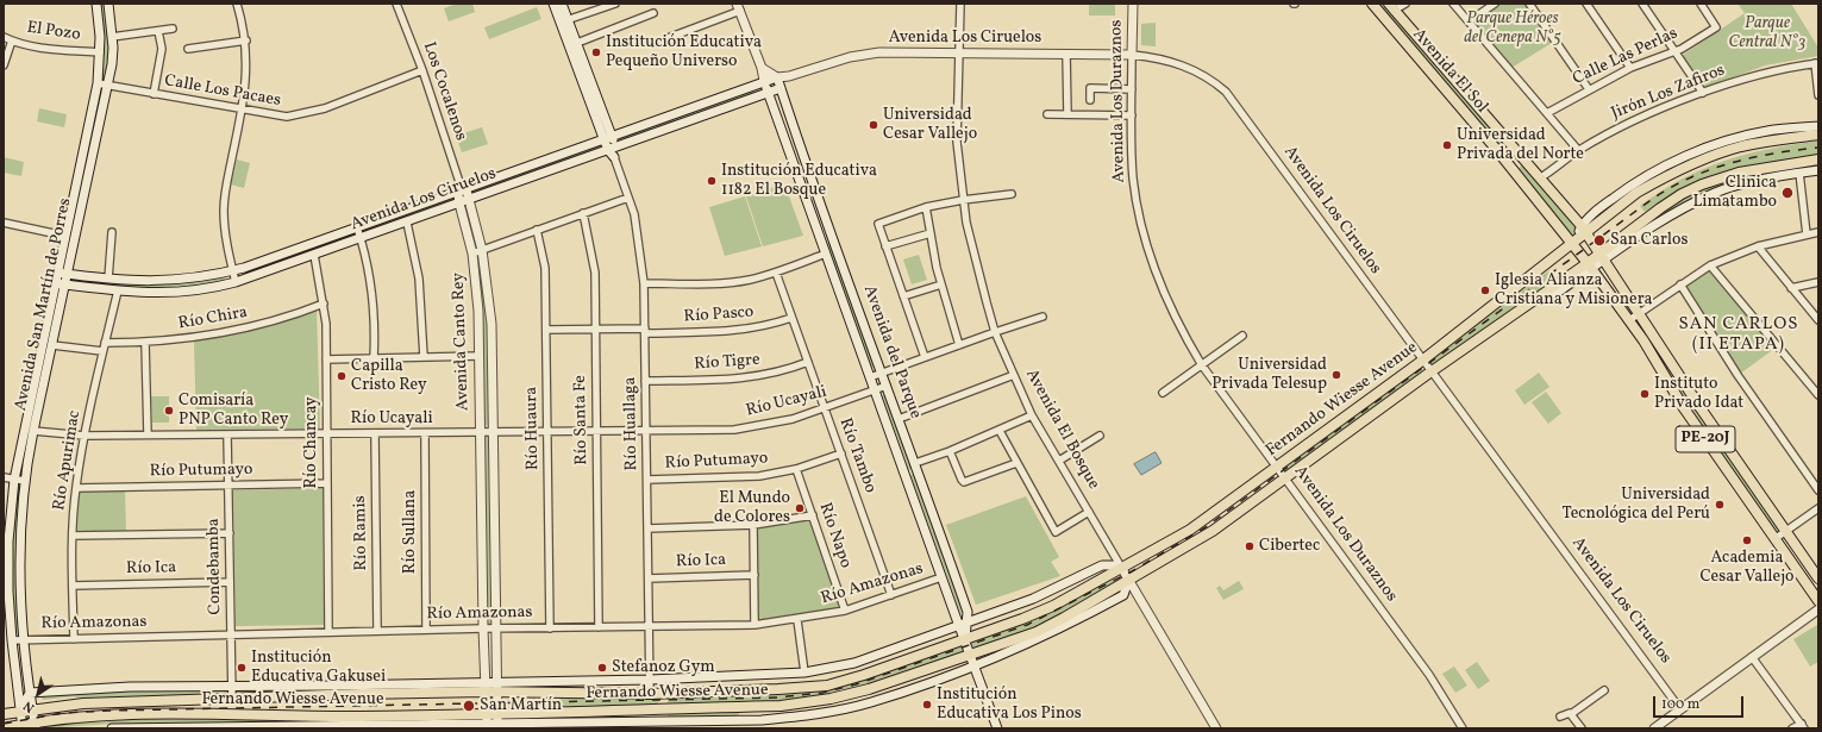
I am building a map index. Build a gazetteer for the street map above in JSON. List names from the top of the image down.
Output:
{
  "streets": {
    "main road": [
      "Avenida Los Ciruelos",
      "Avenida El Sol",
      "Avenida Los Duraznos",
      "Avenida San Martín de Porres",
      "Avenida Canto Rey",
      "Avenida del Parque",
      "Fernando Wiesse Avenue",
      "Avenida El Bosque",
      "PE-20J"
    ],
    "street": [
      "El Pozo",
      "Calle Las Perlas",
      "Calle Los Pacaes",
      "Los Cocalenos",
      "Jirón Los Zafiros",
      "Río Pasco",
      "Río Chira",
      "Río Tigre",
      "Río Ucayali",
      "Río Santa Fe",
      "Río Huallaga",
      "Río Huaura",
      "Río Chancay",
      "Río Tambo",
      "Río Apurimac",
      "Río Putumayo",
      "Río Sullana",
      "Río Ramis",
      "Río Napo",
      "Río Ica",
      "Condebamba",
      "Río Amazonas"
    ]
  },
  "crossings": [
    ["El Pozo", "Avenida San Martín de Porres"],
    ["Avenida Los Ciruelos", "Los Cocalenos"],
    ["Avenida Los Ciruelos", "Avenida Los Duraznos"],
    ["Avenida Los Ciruelos", "Avenida San Martín de Porres"],
    ["Avenida Los Ciruelos", "Avenida Canto Rey"],
    ["Avenida Los Ciruelos", "Avenida del Parque"],
    ["Avenida Los Ciruelos", "Fernando Wiesse Avenue"],
    ["Avenida Los Ciruelos", "Avenida El Bosque"],
    ["Avenida Los Ciruelos", "Río Chancay"],
    ["Avenida Los Ciruelos", "Río Apurimac"],
    ["Avenida El Sol", "Jirón Los Zafiros"],
    ["Avenida El Sol", "Fernando Wiesse Avenue"],
    ["Calle Los Pacaes", "Los Cocalenos"],
    ["Calle Los Pacaes", "Avenida San Martín de Porres"],
    ["Los Cocalenos", "Avenida Canto Rey"],
    ["Avenida Los Duraznos", "Fernando Wiesse Avenue"],
    ["Avenida San Martín de Porres", "Fernando Wiesse Avenue"],
    ["Avenida San Martín de Porres", "Río Ucayali"],
    ["Avenida San Martín de Porres", "Río Amazonas"],
    ["Río Pasco", "Río Santa Fe"],
    ["Río Pasco", "Río Huallaga"],
    ["Río Pasco", "Río Huaura"],
    ["Río Pasco", "Río Tambo"],
    ["Río Chira", "Río Chancay"],
    ["Río Chira", "Río Apurimac"],
    ["Avenida Canto Rey", "Fernando Wiesse Avenue"],
    ["Avenida Canto Rey", "Río Ucayali"],
    ["Avenida Canto Rey", "Río Amazonas"],
    ["Avenida del Parque", "Fernando Wiesse Avenue"],
    ["Avenida del Parque", "Río Ucayali"],
    ["Avenida del Parque", "Río Amazonas"],
    ["Río Tigre", "Río Huallaga"],
    ["Río Tigre", "Río Tambo"],
    ["Fernando Wiesse Avenue", "Río Huallaga"],
    ["Fernando Wiesse Avenue", "Avenida El Bosque"],
    ["Fernando Wiesse Avenue", "Condebamba"],
    ["Río Ucayali", "Río Santa Fe"],
    ["Río Ucayali", "Río Huallaga"],
    ["Río Ucayali", "Río Huaura"],
    ["Río Ucayali", "Río Chancay"],
    ["Río Ucayali", "Río Tambo"],
    ["Río Ucayali", "Río Apurimac"],
    ["Río Ucayali", "Río Sullana"],
    ["Río Ucayali", "Río Ramis"],
    ["Río Ucayali", "Condebamba"],
    ["Río Santa Fe", "Río Amazonas"],
    ["Río Huallaga", "Río Putumayo"],
    ["Río Huallaga", "Río Ica"],
    ["Río Huallaga", "Río Amazonas"],
    ["Río Huaura", "Río Amazonas"],
    ["Río Chancay", "Río Putumayo"],
    ["Río Chancay", "Río Amazonas"],
    ["Río Tambo", "Río Putumayo"],
    ["Río Tambo", "Río Amazonas"],
    ["Río Apurimac", "Río Putumayo"],
    ["Río Apurimac", "Río Ica"],
    ["Río Apurimac", "Río Amazonas"],
    ["Río Putumayo", "Río Napo"],
    ["Río Putumayo", "Condebamba"],
    ["Río Sullana", "Río Amazonas"],
    ["Río Ramis", "Río Amazonas"],
    ["Río Napo", "Río Amazonas"],
    ["Río Ica", "Condebamba"],
    ["Condebamba", "Río Amazonas"]
  ],
  "districts": ["SAN CARLOS (II ETAPA)"],
  "parks": ["Parque Héroes del Cenepa N°5", "Parque Central N°3"],
  "places": [
    "Institución Educativa Pequeño Universo",
    "Universidad Cesar Vallejo",
    "Universidad Privada del Norte",
    "Institución Educativa 1182 El Bosque",
    "Clinica Limatambo",
    "San Carlos",
    "Iglesia Alianza Cristiana y Misionera",
    "Universidad Privada Telesup",
    "Capilla Cristo Rey",
    "Instituto Privado Idat",
    "Comisaría PNP Canto Rey",
    "Universidad Tecnológica del Perú",
    "El Mundo de Colores",
    "Academia Cesar Vallejo",
    "Cibertec",
    "Institución Educativa Gakusei",
    "Stefanoz Gym",
    "Institución Educativa Los Pinos",
    "San Martín"
  ],
  "scale_bar": "100 m",
  "north": "bottom left"
}
